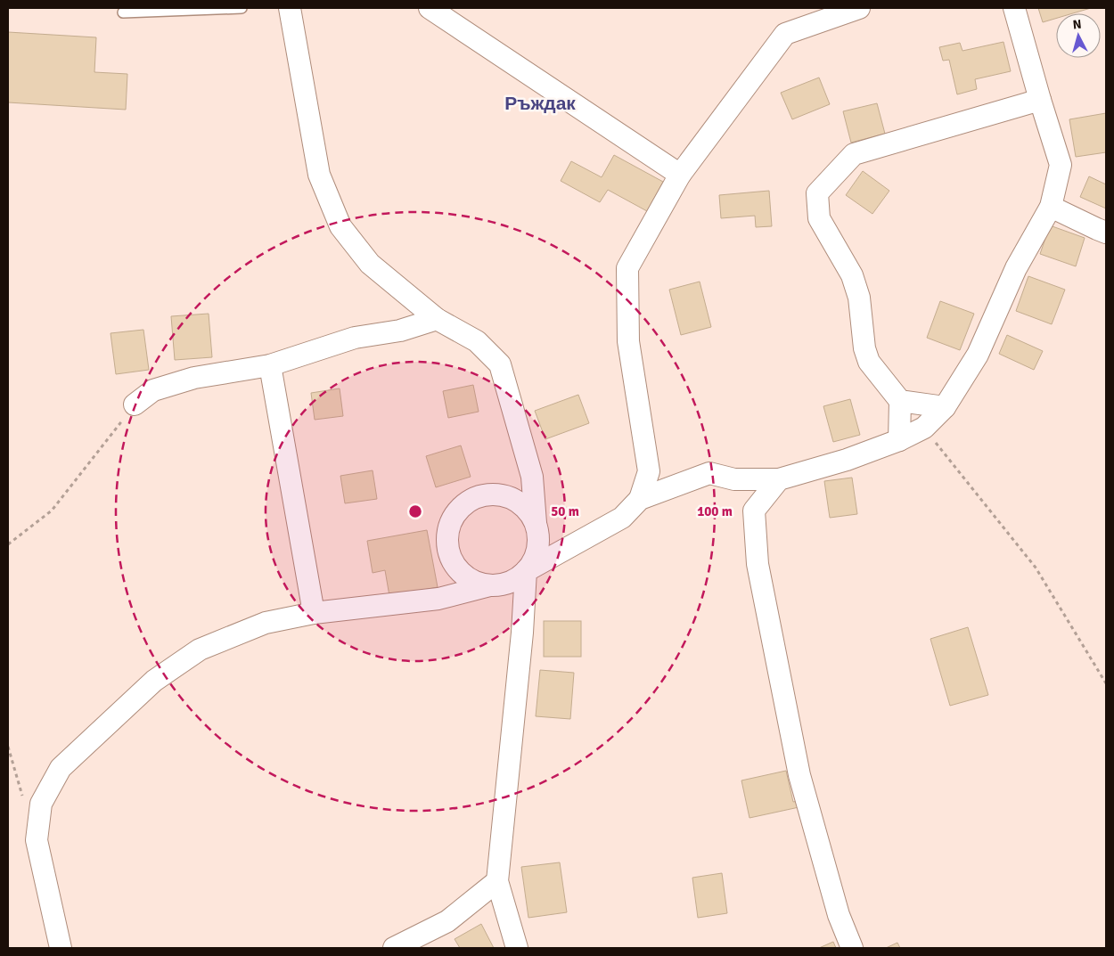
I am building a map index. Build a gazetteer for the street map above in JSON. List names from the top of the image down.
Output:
{
  "districts": ["Ръждак"],
  "north": "top",
  "rings": ["50 m", "100 m"]
}
